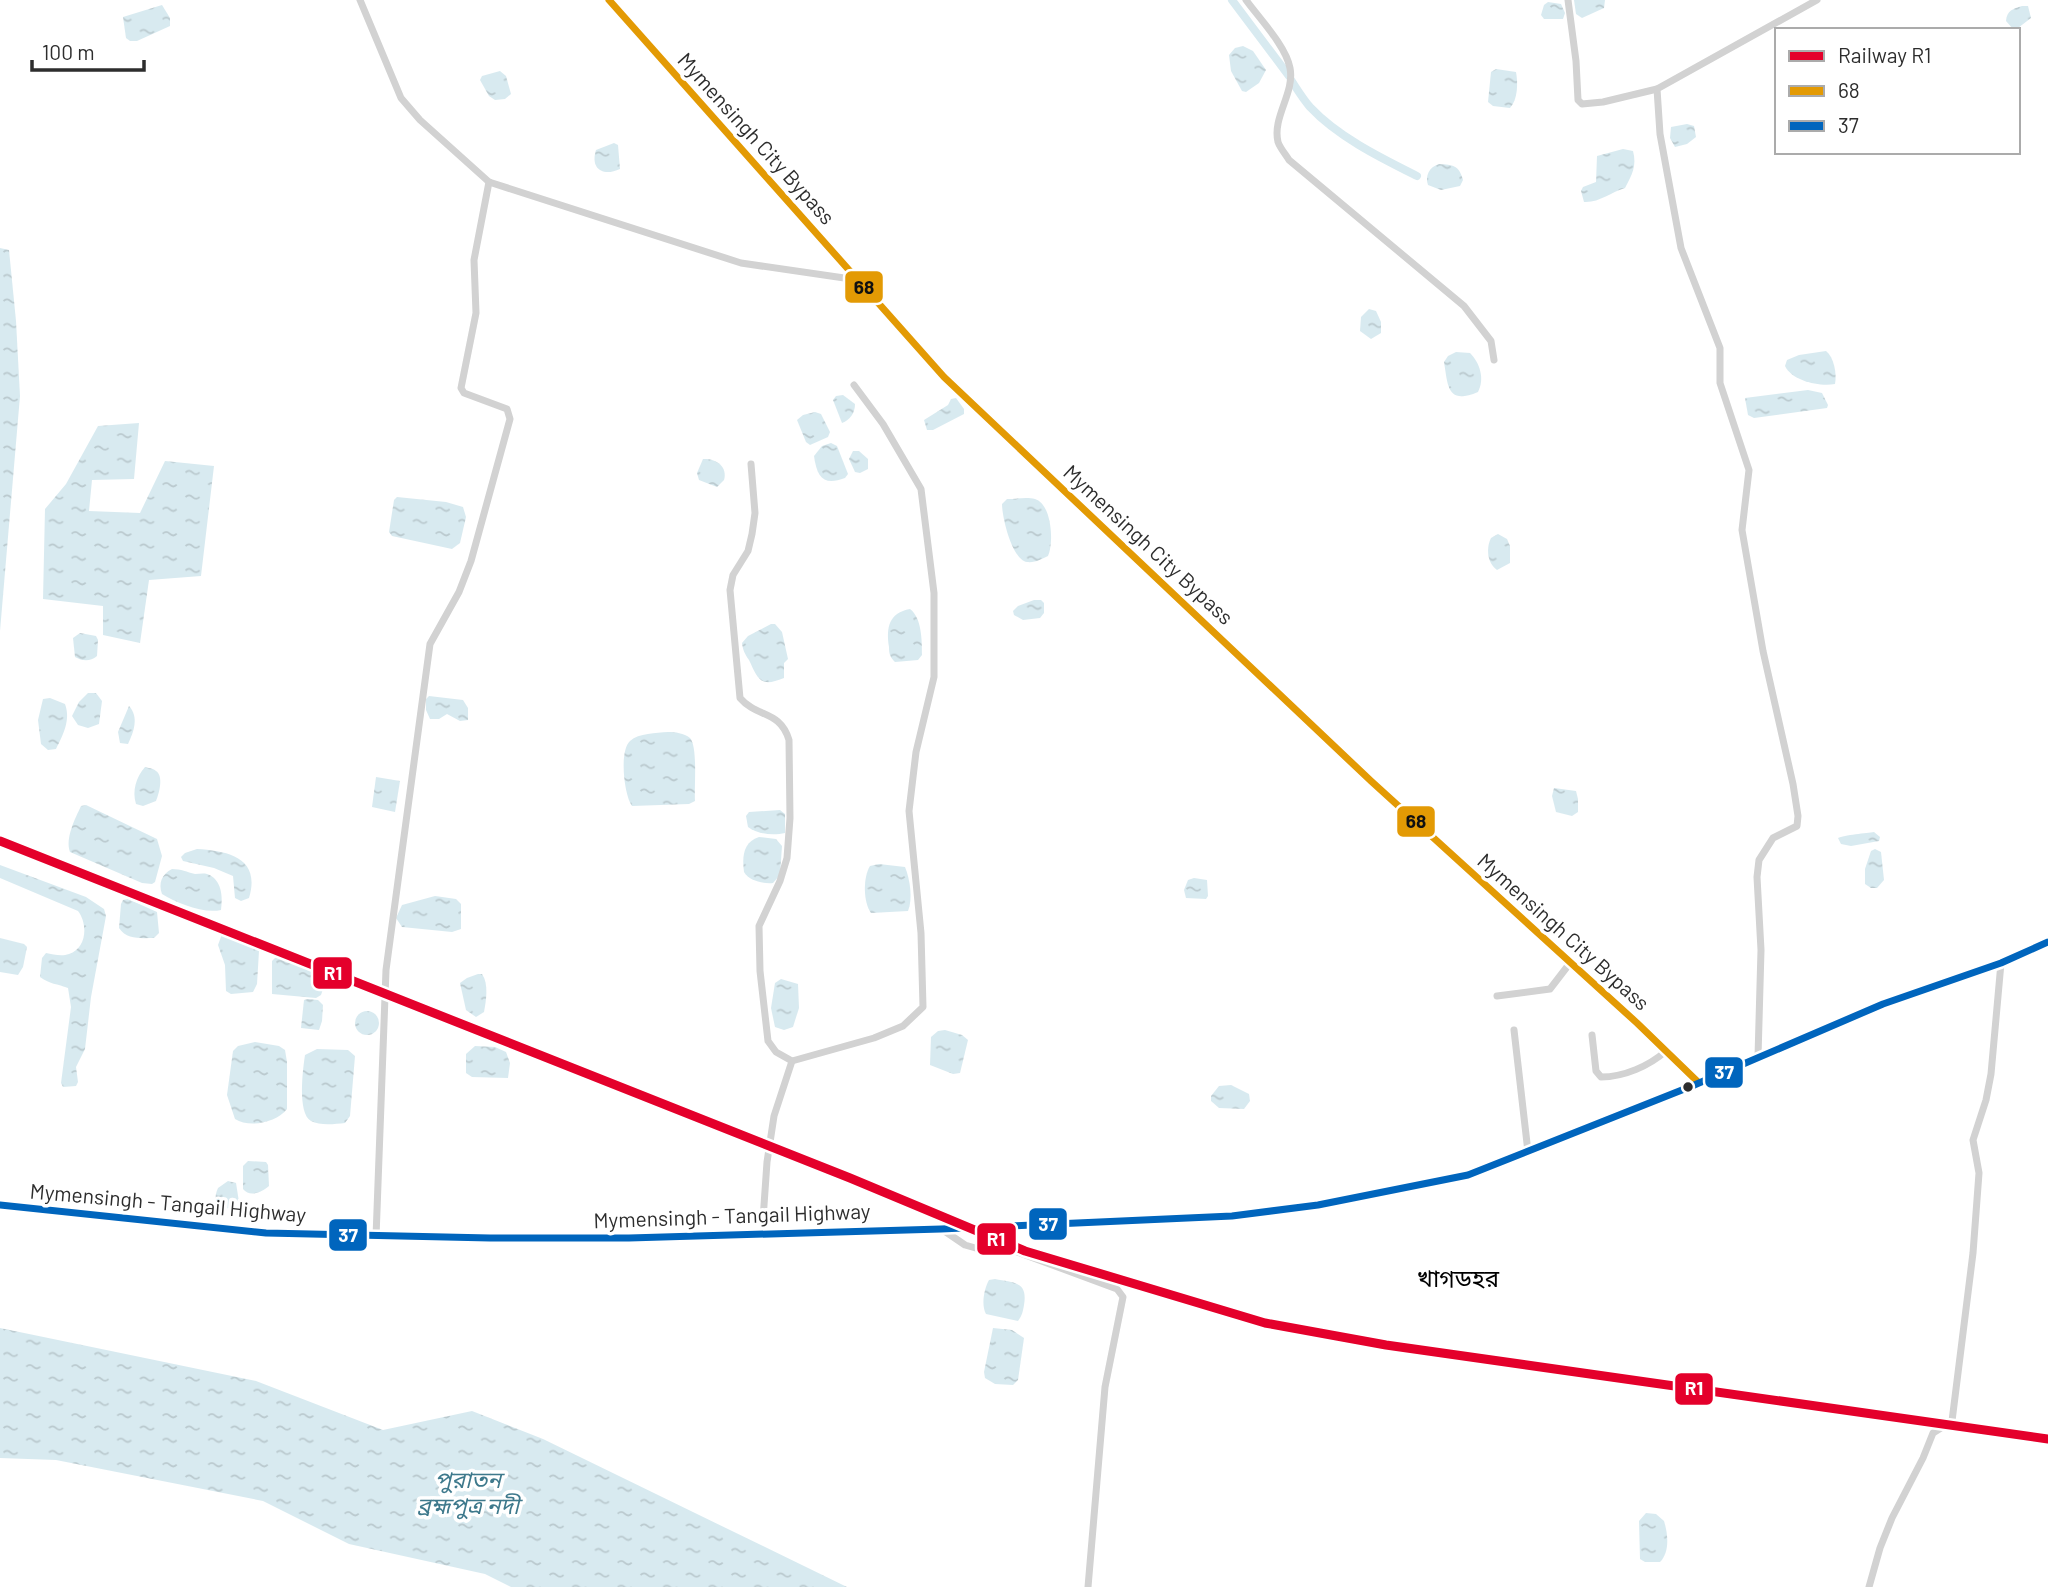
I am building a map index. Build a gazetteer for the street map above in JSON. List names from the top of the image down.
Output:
{
  "streets": {
    "highway": ["Mymensingh City Bypass", "Mymensingh - Tangail Highway"]
  },
  "crossings": [
    ["Mymensingh City Bypass", "Mymensingh - Tangail Highway"]
  ],
  "districts": ["খাগডহর"],
  "water": ["পুরাতন ব্রহ্মপুত্র নদী"],
  "lines": ["transit line 68", "rail line R1", "transit line 37"],
  "legend": ["Railway R1", "68", "37"],
  "scale_bar": "100 m"
}
